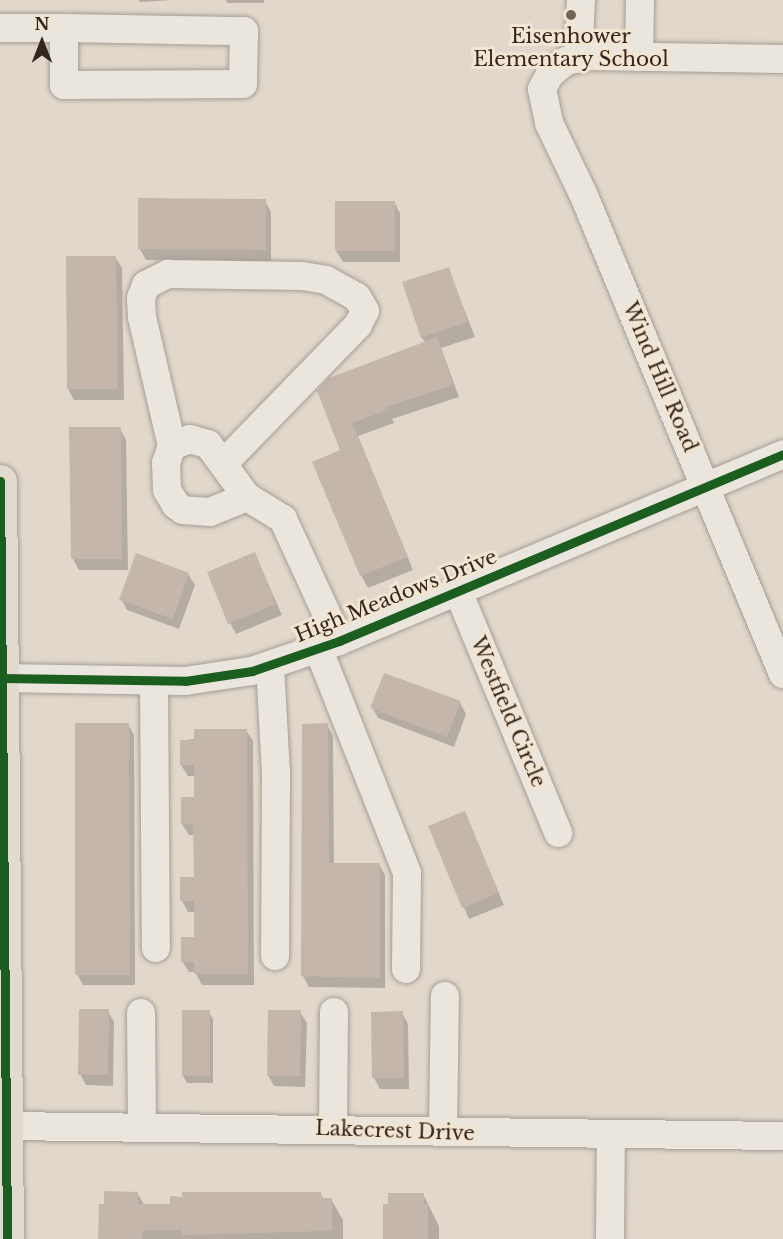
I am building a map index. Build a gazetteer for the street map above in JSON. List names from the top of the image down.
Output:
{
  "streets": {
    "street": [
      "Wind Hill Road",
      "High Meadows Drive",
      "Westfield Circle",
      "Lakecrest Drive"
    ]
  },
  "crossings": [
    ["Wind Hill Road", "High Meadows Drive"],
    ["High Meadows Drive", "Westfield Circle"]
  ],
  "places": ["Eisenhower Elementary School"],
  "north": "top"
}
